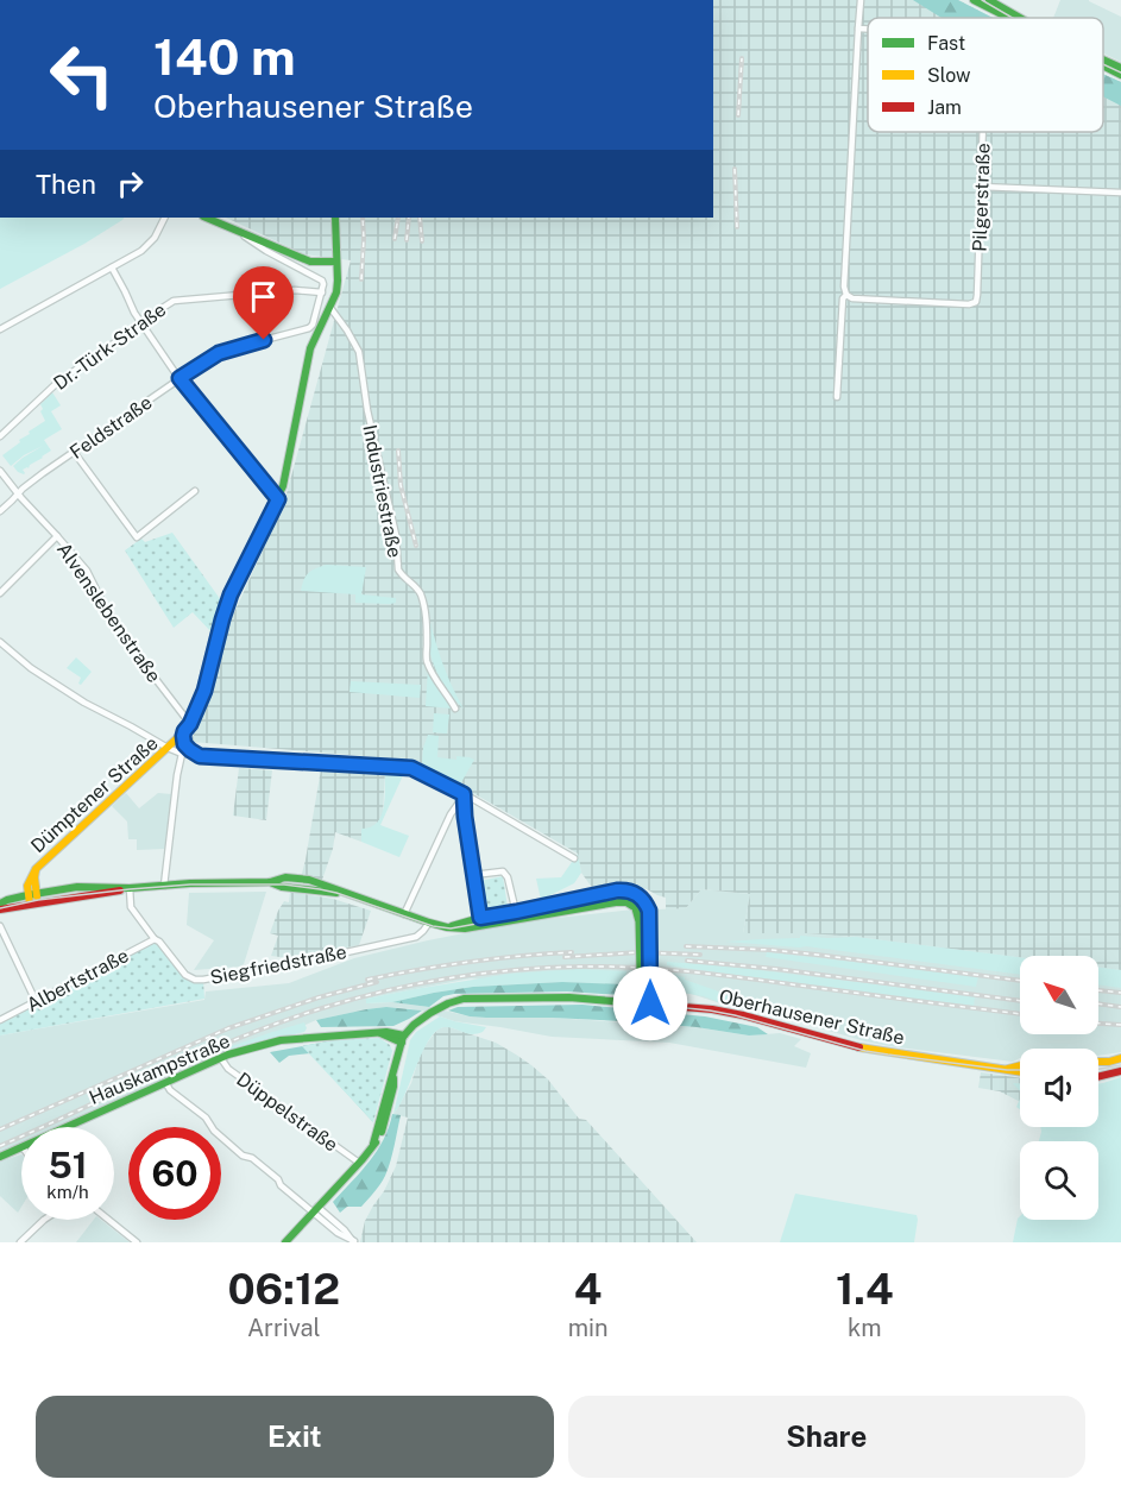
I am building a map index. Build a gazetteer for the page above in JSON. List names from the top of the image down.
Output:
{
  "streets": {
    "main road": ["Dümptener Straße", "Oberhausener Straße", "Hauskampstraße"],
    "street": [
      "Pilgerstraße",
      "Dr.-Türk-Straße",
      "Feldstraße",
      "Industriestraße",
      "Alvenslebenstraße",
      "Siegfriedstraße",
      "Albertstraße",
      "Düppelstraße"
    ]
  },
  "crossings": [
    ["Dr.-Türk-Straße", "Feldstraße"],
    ["Feldstraße", "Alvenslebenstraße"],
    ["Industriestraße", "Dümptener Straße"],
    ["Alvenslebenstraße", "Dümptener Straße"],
    ["Siegfriedstraße", "Albertstraße"],
    ["Hauskampstraße", "Düppelstraße"]
  ],
  "legend": ["Fast", "Slow", "Jam"],
  "north": "top left",
  "page": {
    "turn": ["140 m", "Oberhausener Straße"],
    "then": "Then",
    "speed": "51 km/h",
    "limit": "60",
    "eta": [
      "06:12",
      "Arrival",
      "4",
      "min",
      "1.4",
      "km"
    ],
    "buttons": ["Exit", "Share"]
  }
}
